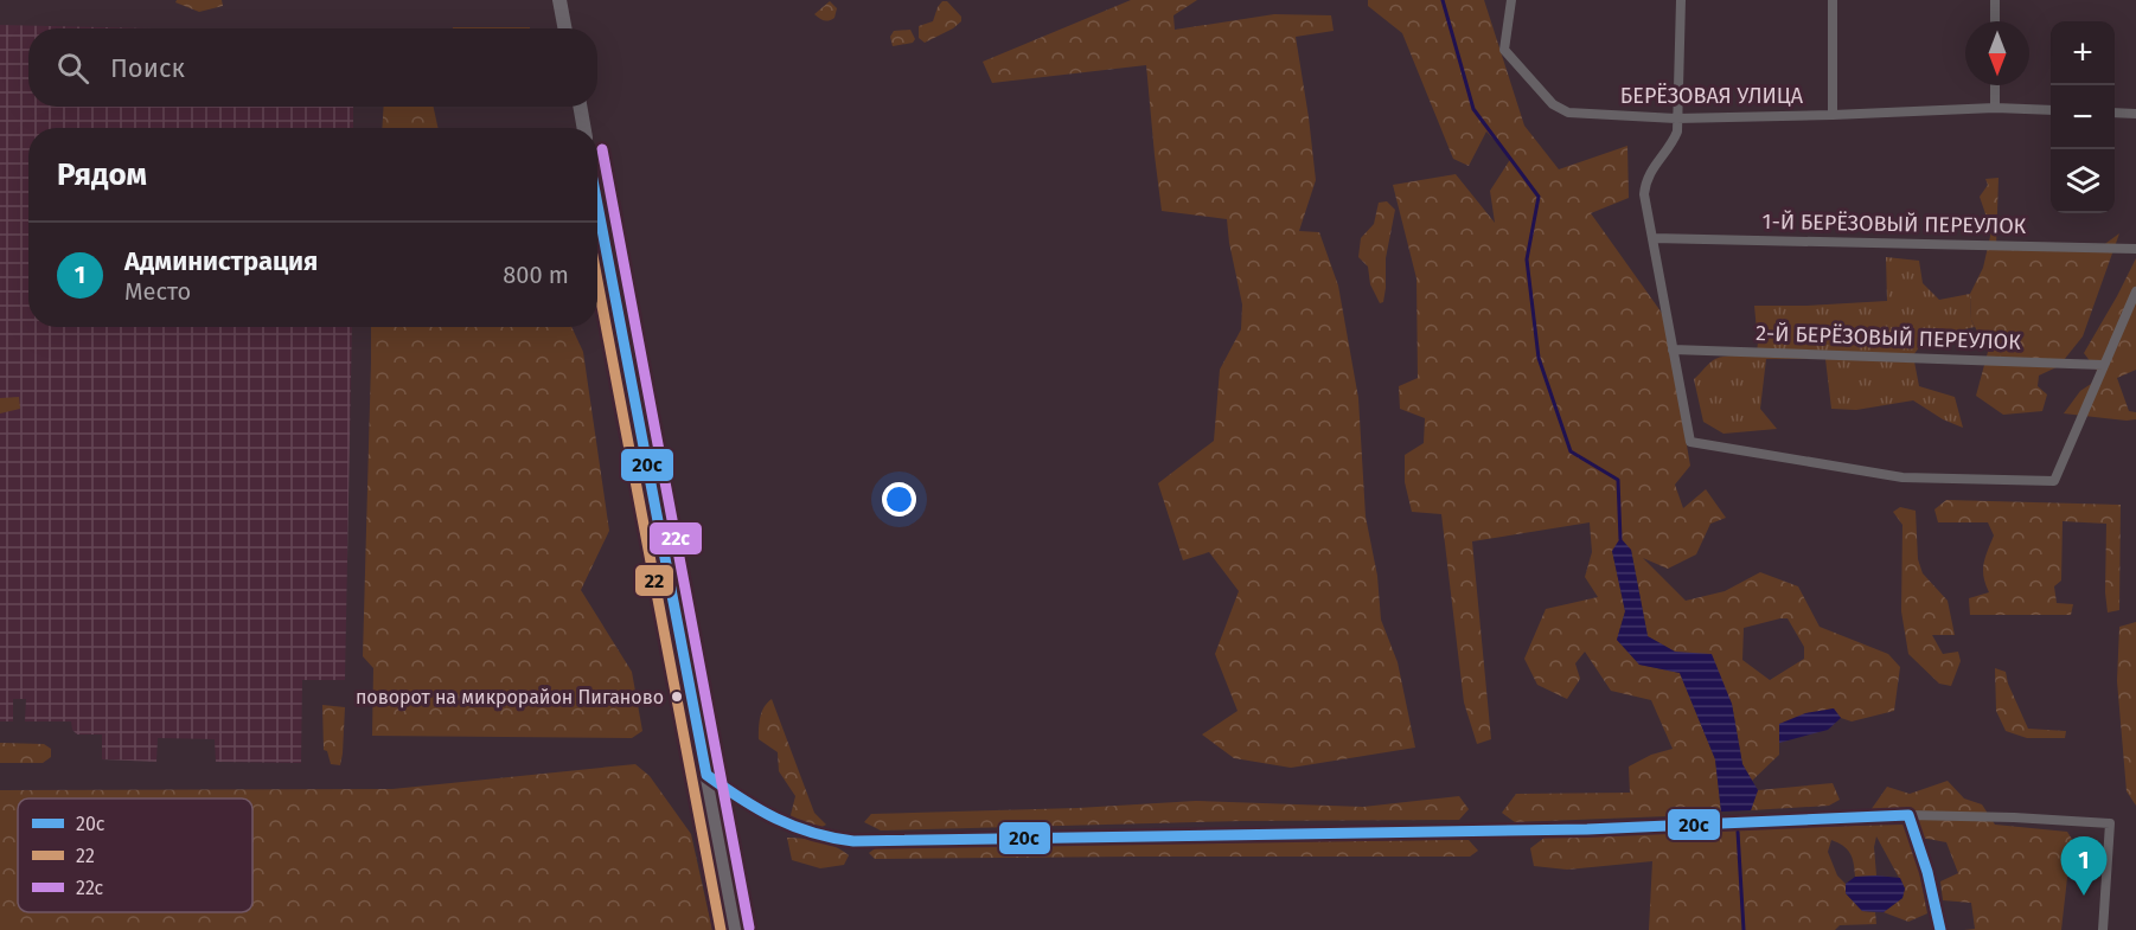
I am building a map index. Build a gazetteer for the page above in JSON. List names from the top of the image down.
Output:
{
  "streets": {
    "street": ["БЕРЁЗОВАЯ УЛИЦА", "1-Й БЕРЁЗОВЫЙ ПЕРЕУЛОК", "2-Й БЕРЁЗОВЫЙ ПЕРЕУЛОК"]
  },
  "places": ["поворот на микрорайон Пиганово"],
  "lines": ["transit line 22c", "transit line 20с", "transit line 22"],
  "legend": ["20с", "22", "22c"],
  "north": "bottom",
  "page": {
    "map_buttons": ["+", "−"],
    "search": "Поиск",
    "heading": "Рядом",
    "list": [
      {
        "mark": "1",
        "name": "Администрация",
        "note": "Место",
        "value": "800 m"
      }
    ],
    "pins": "1"
  }
}
